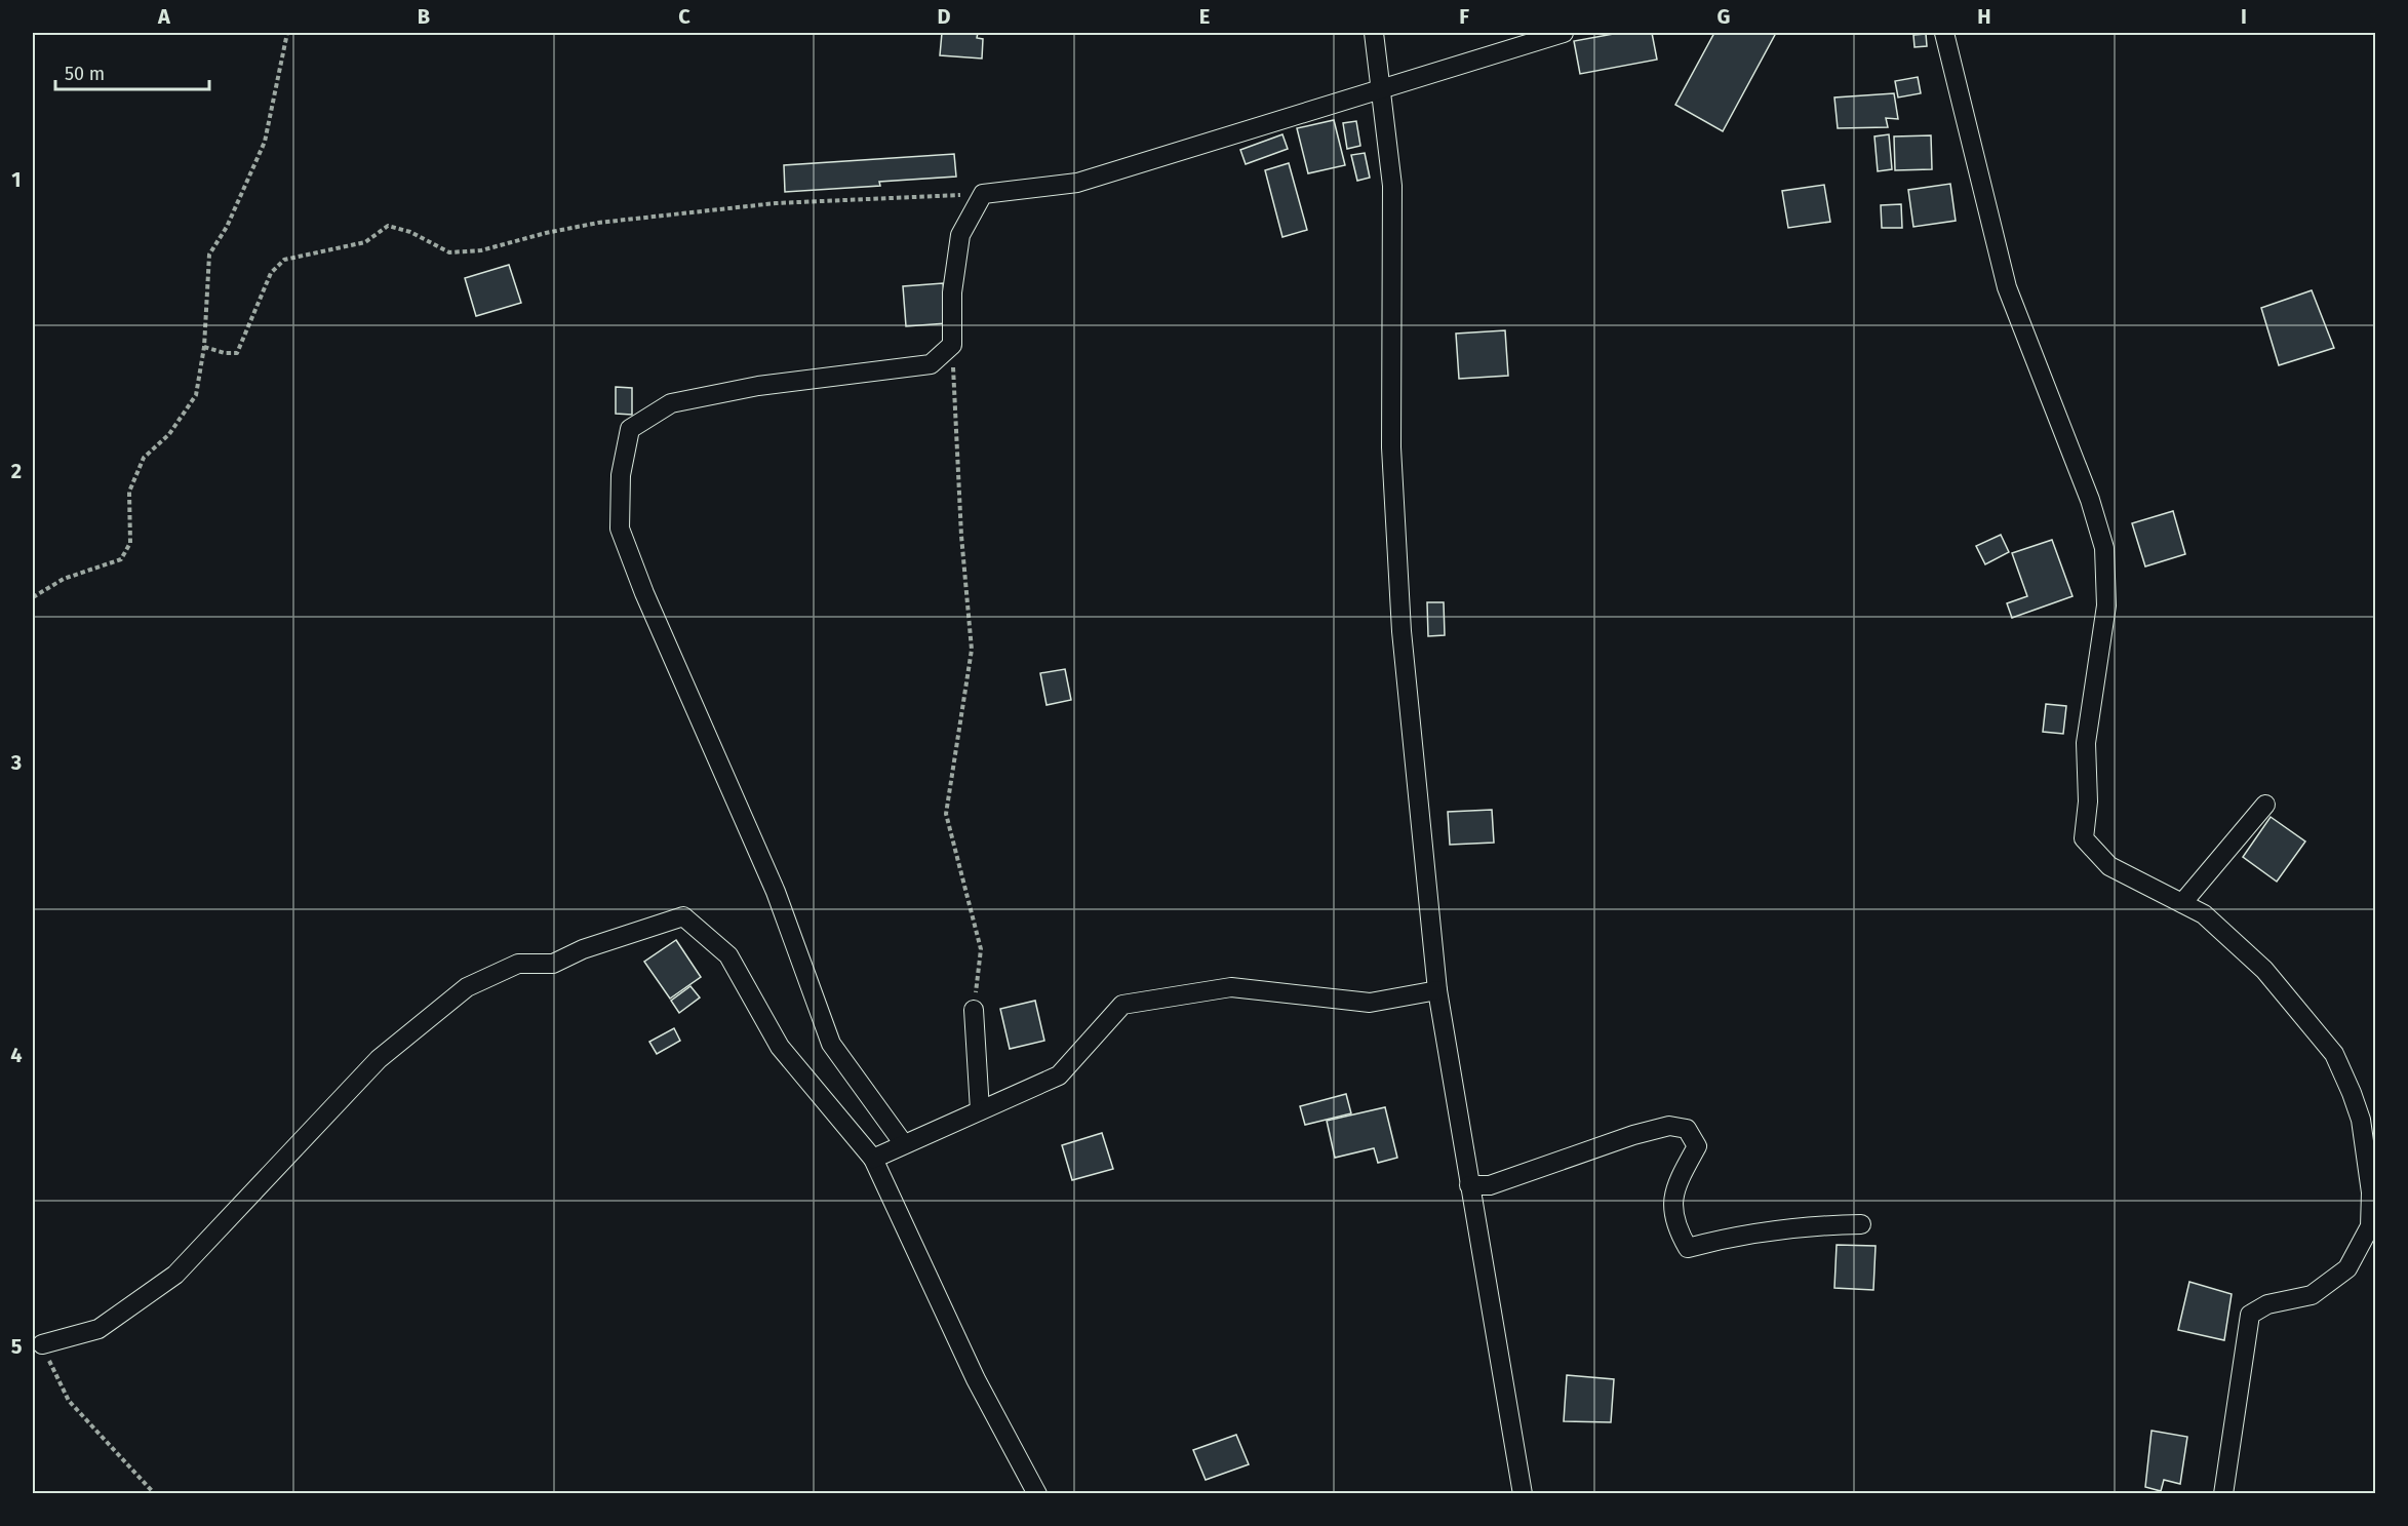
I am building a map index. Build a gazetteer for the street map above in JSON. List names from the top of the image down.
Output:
{
  "scale_bar": "50 m",
  "grid": {
    "columns": [
      "A",
      "B",
      "C",
      "D",
      "E",
      "F",
      "G",
      "H",
      "I"
    ],
    "rows": [
      "1",
      "2",
      "3",
      "4",
      "5"
    ]
  }
}
